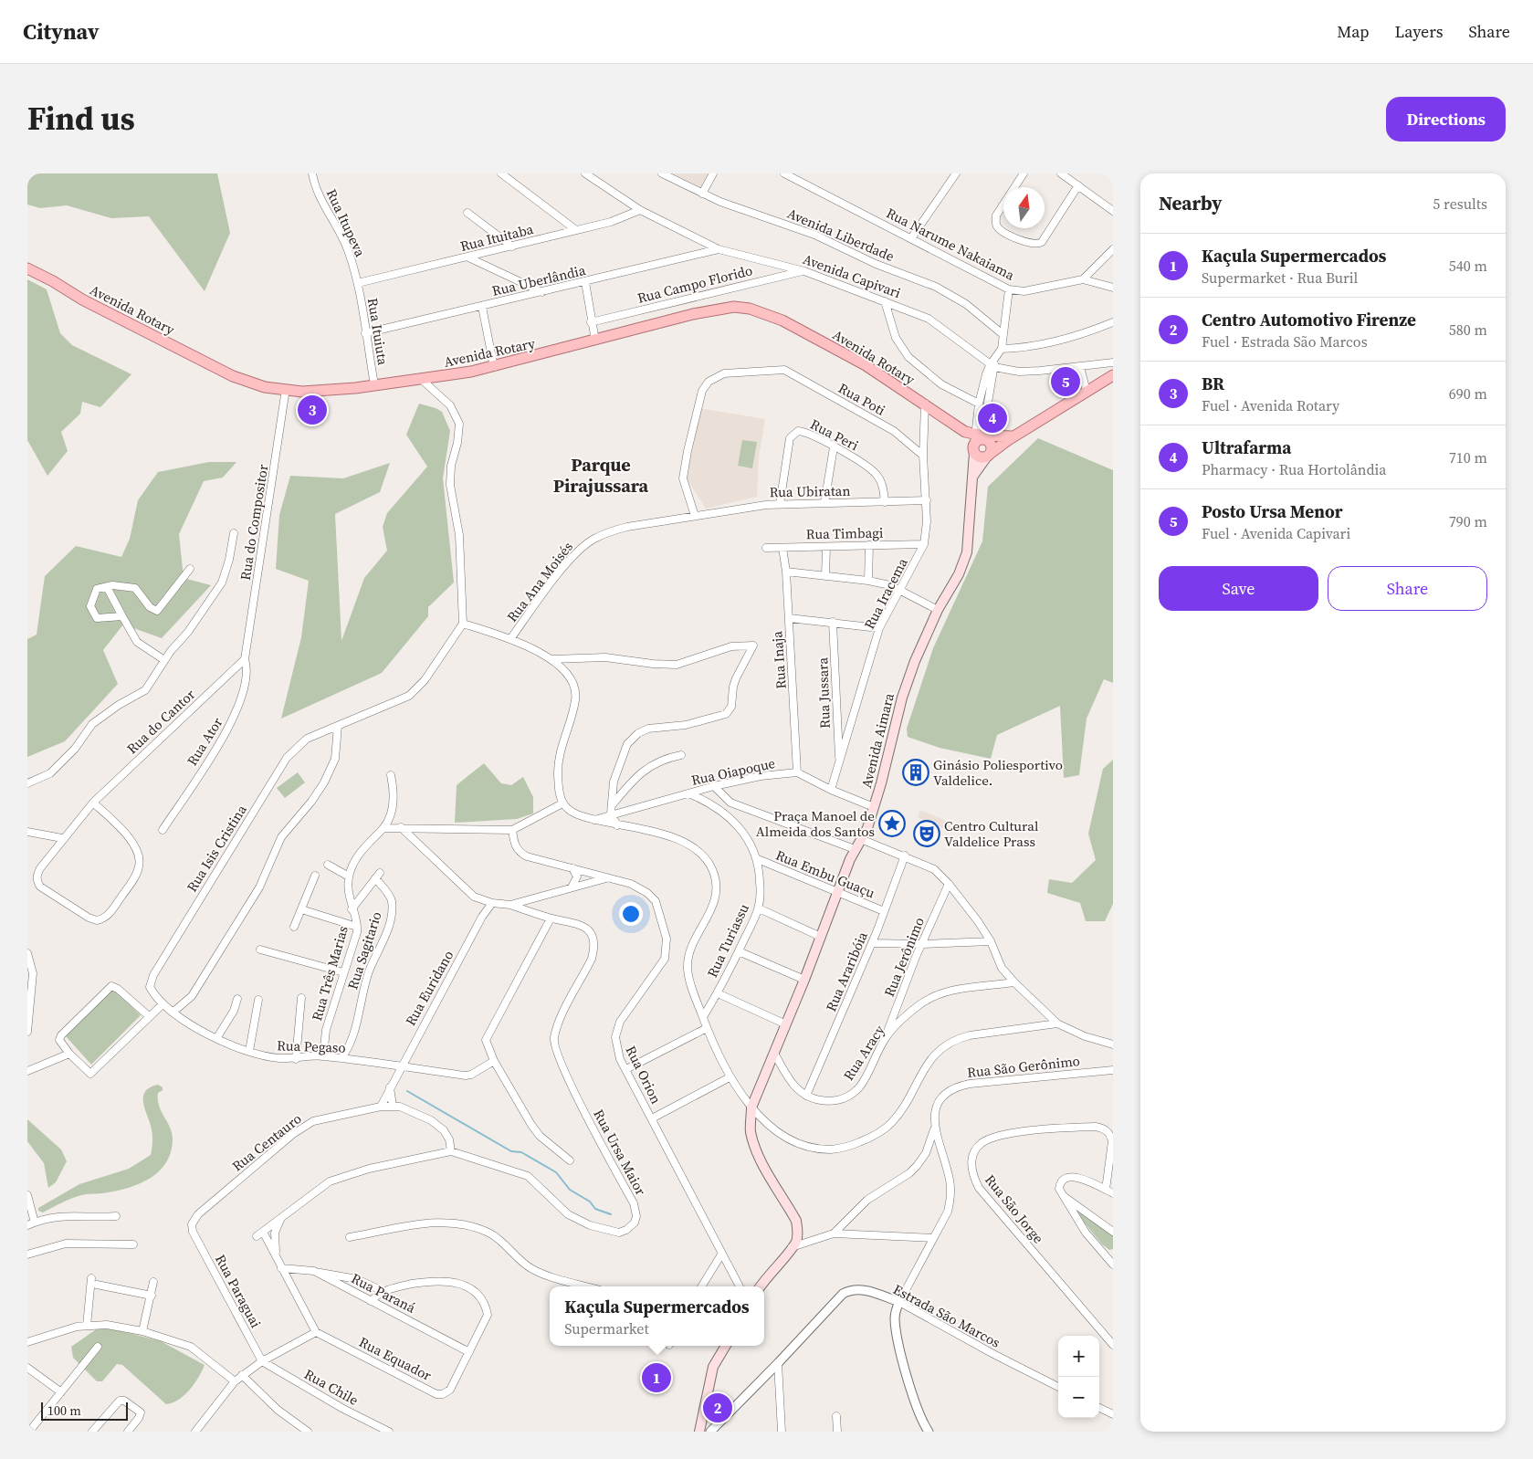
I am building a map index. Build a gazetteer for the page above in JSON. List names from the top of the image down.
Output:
{
  "streets": {
    "main road": ["Avenida Rotary", "Avenida Aimara"],
    "street": [
      "Rua Itupeva",
      "Avenida Liberdade",
      "Rua Ituitaba",
      "Rua Narume Nakaiama",
      "Avenida Capivari",
      "Rua Uberlândia",
      "Rua Campo Florido",
      "Rua Ituiuta",
      "Rua Poti",
      "Rua Peri",
      "Rua Ubiratan",
      "Rua do Compositor",
      "Rua Timbagi",
      "Rua Ana Moisés",
      "Rua Iracema",
      "Rua Inaja",
      "Rua Jussara",
      "Rua do Cantor",
      "Rua Ator",
      "Rua Oiapoque",
      "Rua Isis Cristina",
      "Rua Embu Guaçu",
      "Rua Turiassu",
      "Rua Sagitario",
      "Rua Jerônimo",
      "Rua Araribóia",
      "Rua Três Marias",
      "Rua Euridano",
      "Rua Pegaso",
      "Rua Aracy",
      "Rua São Gerônimo",
      "Rua Orion",
      "Rua Centauro",
      "Rua Ursa Maior",
      "Rua São Jorge",
      "Rua Paraguai",
      "Rua Paraná",
      "Estrada São Marcos",
      "Rua Equador",
      "Rua Chile"
    ]
  },
  "crossings": [
    ["Rua Itupeva", "Rua Ituitaba"],
    ["Rua Itupeva", "Rua Ituiuta"],
    ["Rua Ituitaba", "Avenida Capivari"],
    ["Rua Ituitaba", "Rua Ituiuta"],
    ["Avenida Capivari", "Rua Uberlândia"],
    ["Avenida Capivari", "Rua Campo Florido"],
    ["Rua Uberlândia", "Rua Ituiuta"],
    ["Avenida Rotary", "Rua Ituiuta"],
    ["Avenida Rotary", "Rua do Compositor"],
    ["Avenida Rotary", "Rua Iracema"],
    ["Avenida Rotary", "Avenida Aimara"],
    ["Rua Poti", "Rua Ubiratan"],
    ["Rua Poti", "Rua Ana Moisés"],
    ["Rua Poti", "Rua Iracema"],
    ["Rua Peri", "Rua Ubiratan"],
    ["Rua Ubiratan", "Rua Ana Moisés"],
    ["Rua Ubiratan", "Rua Iracema"],
    ["Rua do Compositor", "Rua do Cantor"],
    ["Rua do Compositor", "Rua Ator"],
    ["Rua Timbagi", "Rua Iracema"],
    ["Rua Timbagi", "Rua Inaja"],
    ["Rua Iracema", "Rua Jussara"],
    ["Rua Inaja", "Rua Oiapoque"],
    ["Rua do Cantor", "Rua Ator"],
    ["Avenida Aimara", "Rua Embu Guaçu"],
    ["Rua Oiapoque", "Rua Turiassu"],
    ["Rua Isis Cristina", "Rua Pegaso"],
    ["Rua Embu Guaçu", "Rua Turiassu"],
    ["Rua Embu Guaçu", "Rua Araribóia"],
    ["Rua Sagitario", "Rua Três Marias"],
    ["Rua Sagitario", "Rua Pegaso"],
    ["Rua Jerônimo", "Rua Aracy"],
    ["Rua Araribóia", "Rua Aracy"],
    ["Rua Três Marias", "Rua Pegaso"],
    ["Rua Euridano", "Rua Pegaso"],
    ["Rua Euridano", "Rua Centauro"],
    ["Rua Centauro", "Rua Ursa Maior"],
    ["Rua Centauro", "Rua Paraguai"],
    ["Rua Paraguai", "Rua Chile"],
    ["Rua Paraná", "Rua Equador"]
  ],
  "districts": ["Parque Pirajussara"],
  "places": {
    "building": ["Ginásio Poliesportivo Valdelice."],
    "place": ["Praça Manoel de Almeida dos Santos"],
    "theatre": ["Centro Cultural Valdelice Prass"]
  },
  "scale_bar": "100 m",
  "north": "top",
  "page": {
    "header": "Citynav",
    "nav": ["Map", "Layers", "Share"],
    "title": "Find us",
    "buttons": [
      "Directions",
      ["Save", "Share"]
    ],
    "heading": ["Nearby", "5 results"],
    "list": [
      {
        "mark": "1",
        "name": "Kaçula Supermercados",
        "note": "Supermarket · Rua Buril",
        "value": "540 m"
      },
      {
        "mark": "2",
        "name": "Centro Automotivo Firenze",
        "note": "Fuel · Estrada São Marcos",
        "value": "580 m"
      },
      {
        "mark": "3",
        "name": "BR",
        "note": "Fuel · Avenida Rotary",
        "value": "690 m"
      },
      {
        "mark": "4",
        "name": "Ultrafarma",
        "note": "Pharmacy · Rua Hortolândia",
        "value": "710 m"
      },
      {
        "mark": "5",
        "name": "Posto Ursa Menor",
        "note": "Fuel · Avenida Capivari",
        "value": "790 m"
      }
    ],
    "pins": [
      "5",
      "3",
      "4",
      "1",
      "2"
    ],
    "popup": ["Kaçula Supermercados", "Supermarket"],
    "map_buttons": ["+", "−"],
    "scale": "100 m"
  }
}
